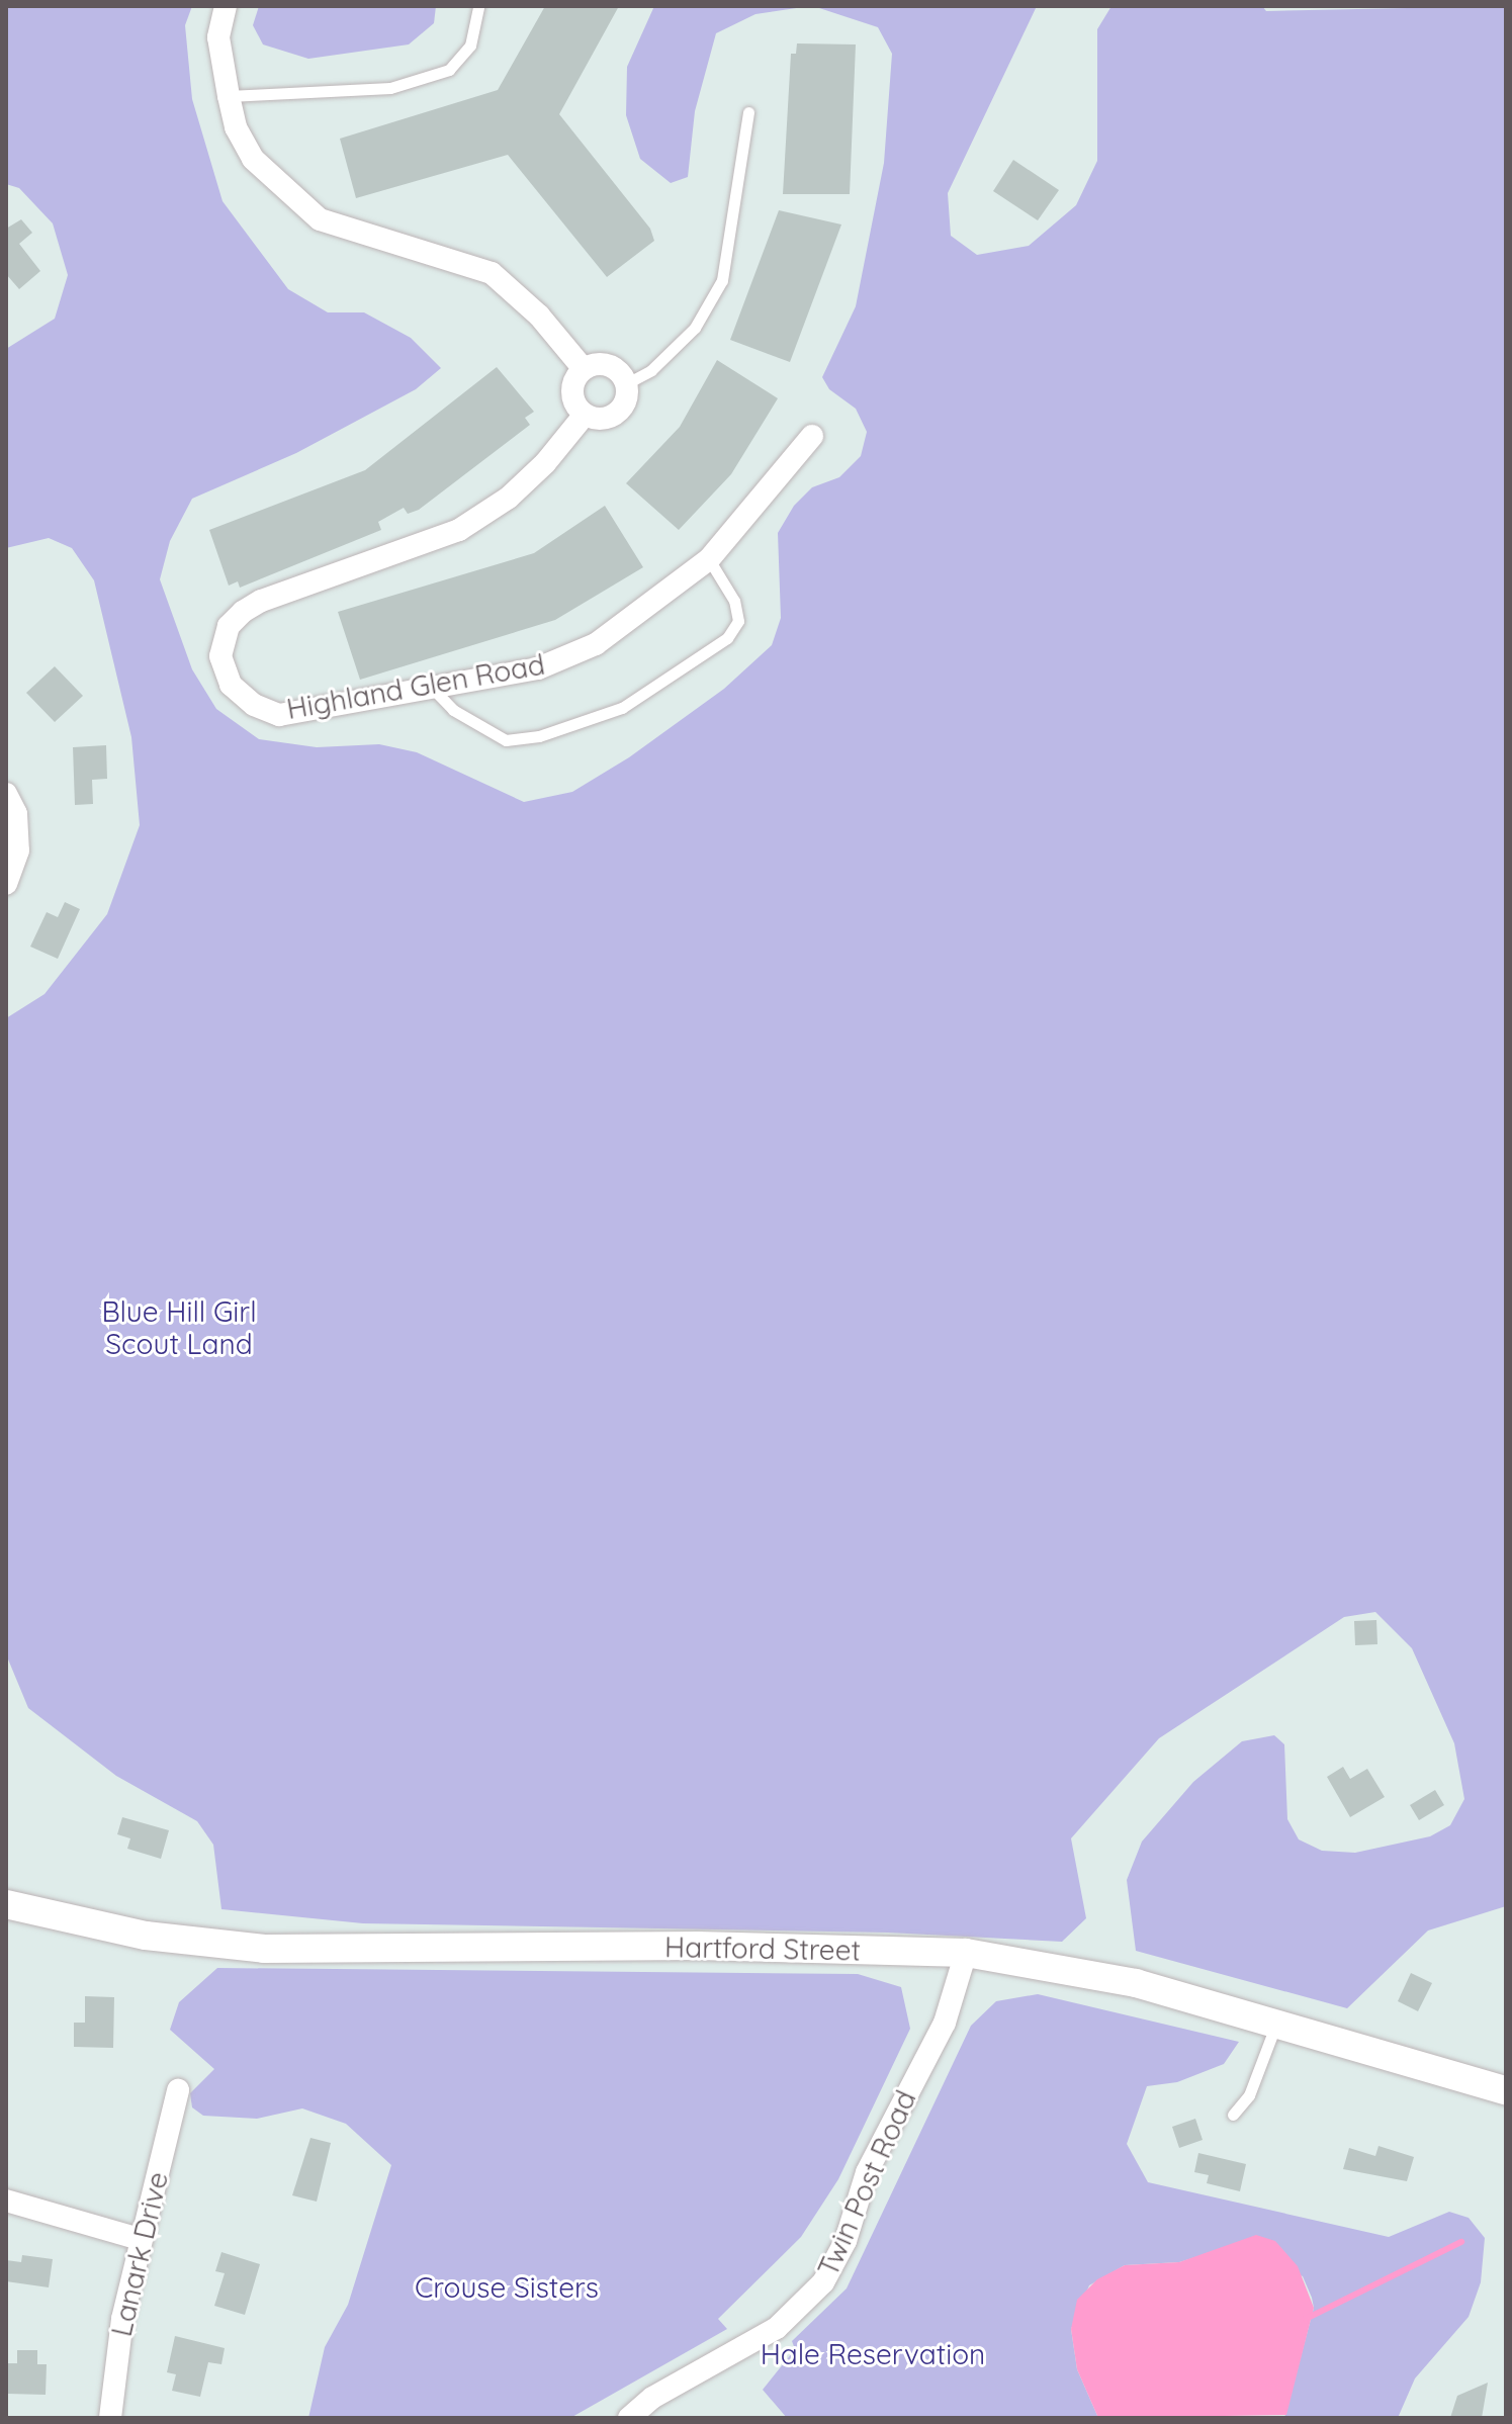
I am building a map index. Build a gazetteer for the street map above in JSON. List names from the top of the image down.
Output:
{
  "streets": {
    "street": [
      "Highland Glen Road",
      "Hartford Street",
      "Twin Post Road",
      "Lanark Drive"
    ]
  },
  "crossings": [
    ["Hartford Street", "Twin Post Road"]
  ],
  "parks": ["Blue Hill Girl Scout Land", "Crouse Sisters", "Hale Reservation"]
}
